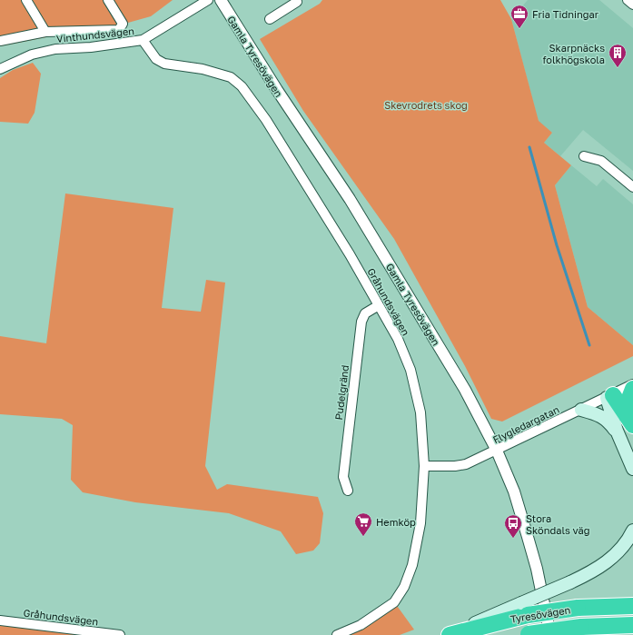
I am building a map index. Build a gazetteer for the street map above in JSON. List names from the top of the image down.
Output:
{
  "streets": {
    "highway": ["Tyresövägen"],
    "street": [
      "Vinthundsvägen",
      "Gamla Tyresövägen",
      "Gråhundsvägen",
      "Pudelgränd",
      "Flygledargatan"
    ]
  },
  "crossings": [
    ["Vinthundsvägen", "Gråhundsvägen"],
    ["Gamla Tyresövägen", "Flygledargatan"],
    ["Gråhundsvägen", "Pudelgränd"],
    ["Gråhundsvägen", "Flygledargatan"]
  ],
  "parks": ["Skevrodrets skog"],
  "places": {
    "office": ["Fria Tidningar"],
    "building": ["Skarpnäcks folkhögskola"],
    "supermarket": ["Hemköp"],
    "bus stop": ["Stora Sköndals väg"]
  }
}
